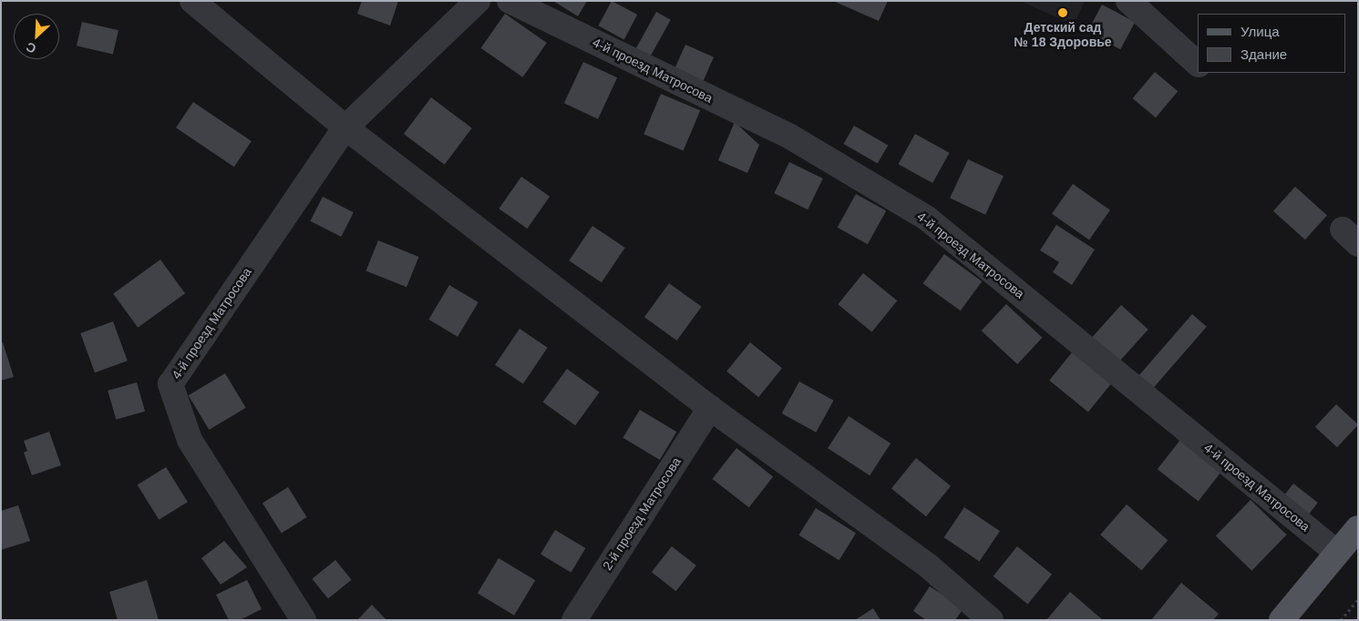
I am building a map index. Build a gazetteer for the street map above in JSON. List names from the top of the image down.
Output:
{
  "streets": {
    "street": ["4-й проезд Матросова", "2-й проезд Матросова"]
  },
  "places": ["Детский сад № 18 Здоровье"],
  "legend": ["Улица", "Здание"],
  "north": "bottom left"
}
